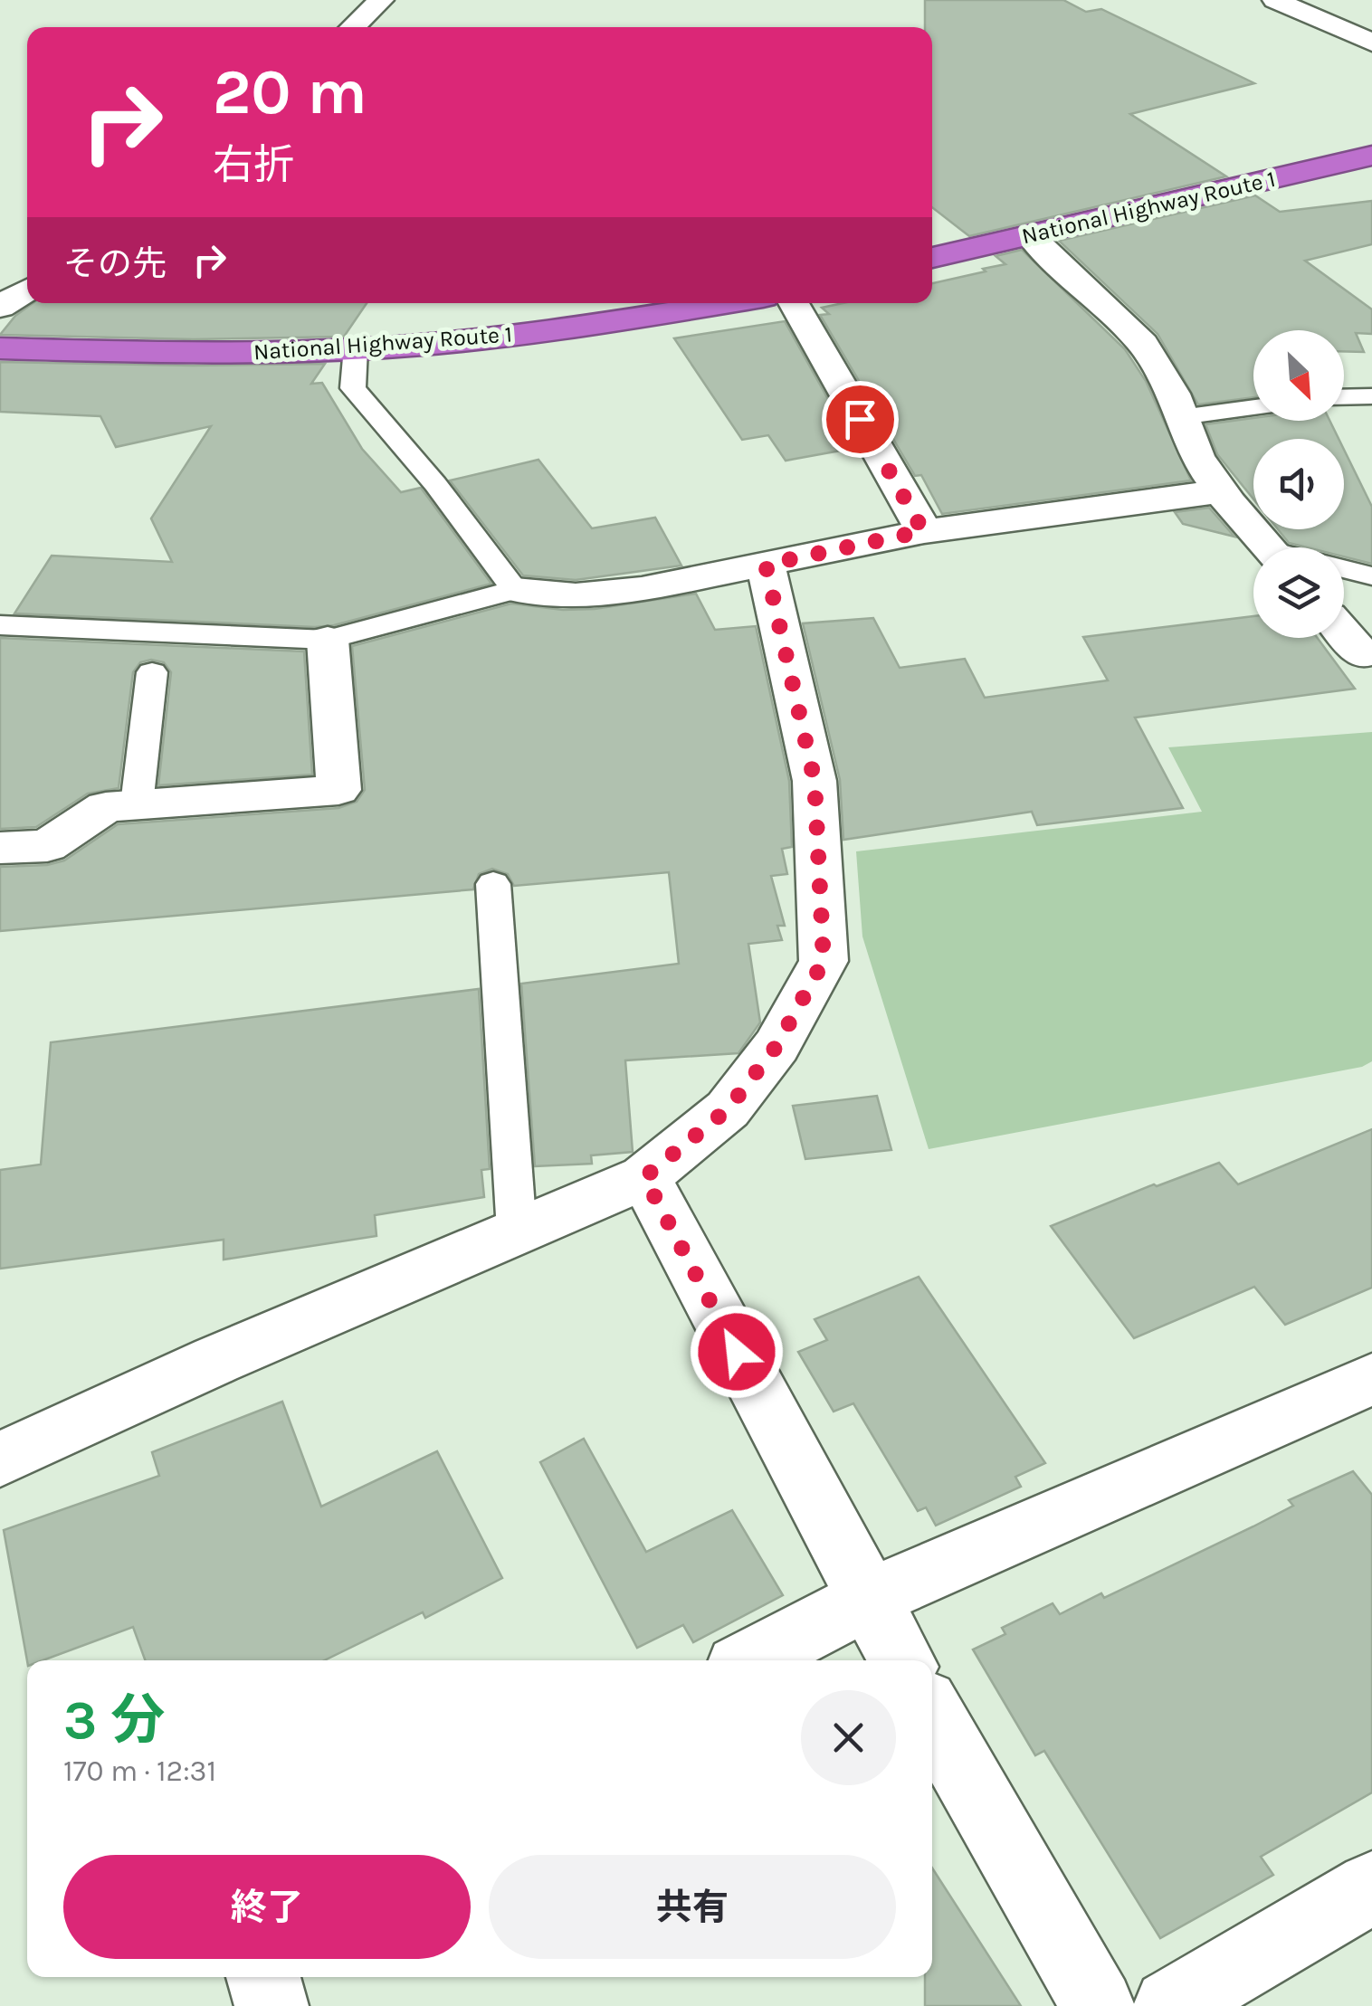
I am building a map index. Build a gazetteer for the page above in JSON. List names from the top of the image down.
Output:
{
  "streets": {
    "highway": ["National Highway Route 1"]
  },
  "north": "bottom right",
  "page": {
    "turn": ["20 m", "右折"],
    "then": "その先",
    "heading": ["3 分", "170 m · 12:31"],
    "buttons": ["終了", "共有"]
  }
}
